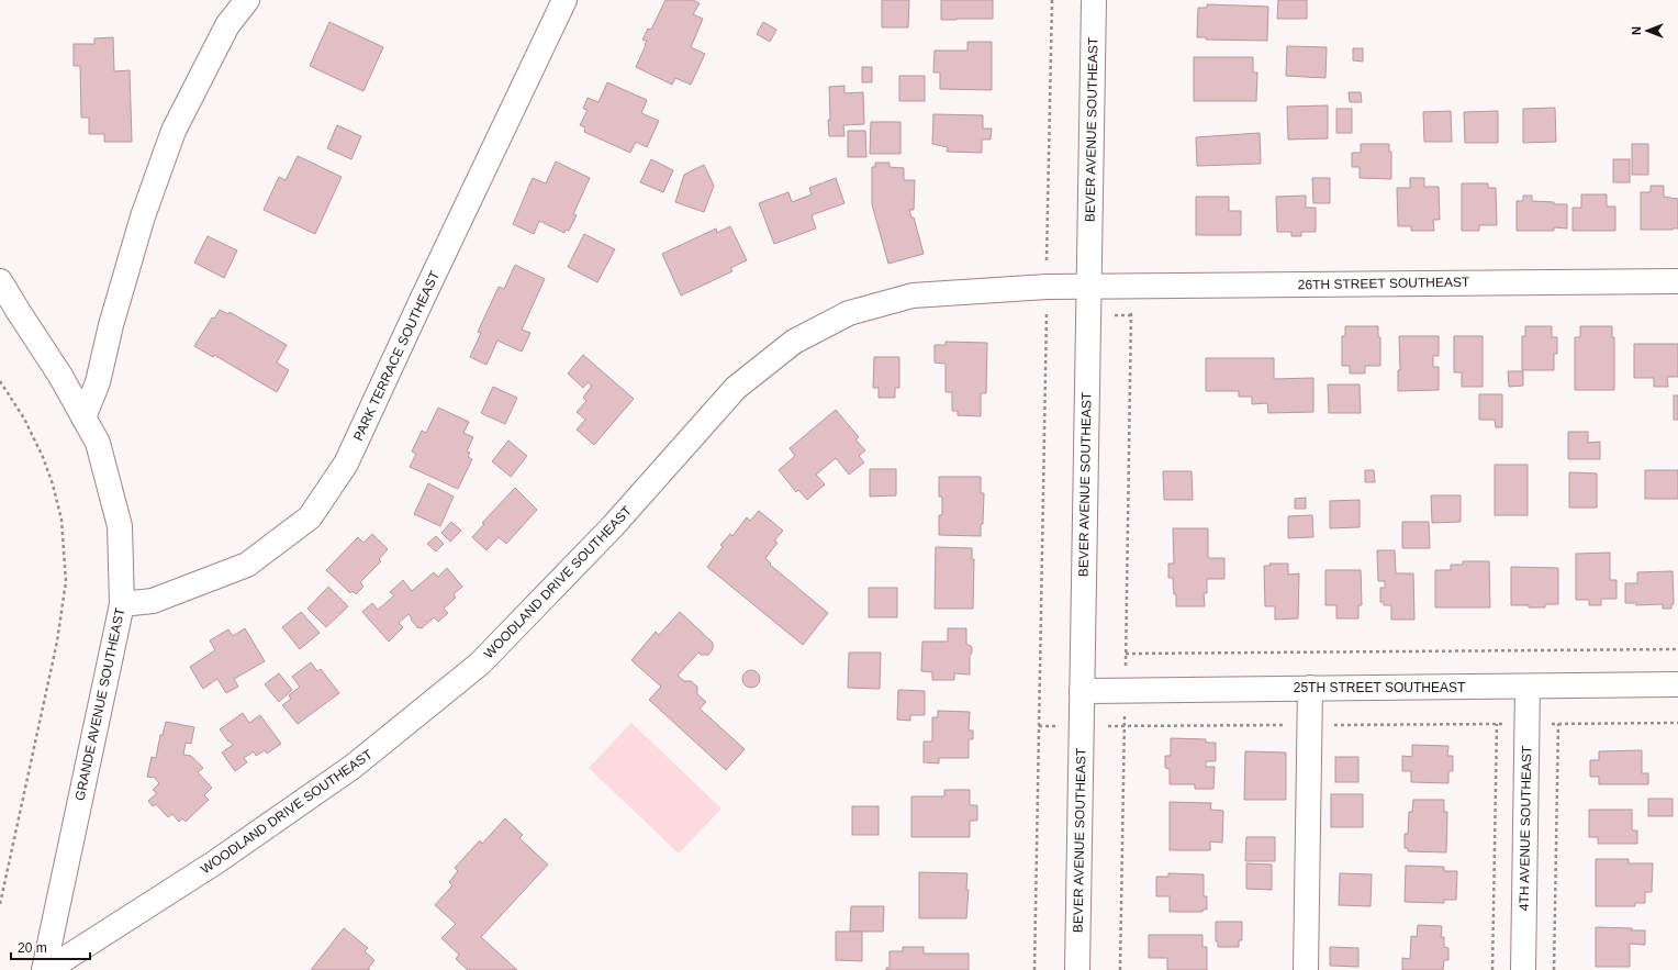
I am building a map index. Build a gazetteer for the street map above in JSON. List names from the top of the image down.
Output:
{
  "streets": {
    "street": [
      "BEVER AVENUE SOUTHEAST",
      "26TH STREET SOUTHEAST",
      "PARK TERRACE SOUTHEAST",
      "WOODLAND DRIVE SOUTHEAST",
      "25TH STREET SOUTHEAST",
      "GRANDE AVENUE SOUTHEAST",
      "4TH AVENUE SOUTHEAST"
    ]
  },
  "crossings": [
    ["BEVER AVENUE SOUTHEAST", "26TH STREET SOUTHEAST"],
    ["BEVER AVENUE SOUTHEAST", "WOODLAND DRIVE SOUTHEAST"],
    ["BEVER AVENUE SOUTHEAST", "25TH STREET SOUTHEAST"],
    ["26TH STREET SOUTHEAST", "WOODLAND DRIVE SOUTHEAST"],
    ["PARK TERRACE SOUTHEAST", "GRANDE AVENUE SOUTHEAST"],
    ["WOODLAND DRIVE SOUTHEAST", "GRANDE AVENUE SOUTHEAST"],
    ["25TH STREET SOUTHEAST", "4TH AVENUE SOUTHEAST"]
  ],
  "scale_bar": "20 m",
  "north": "left"
}
